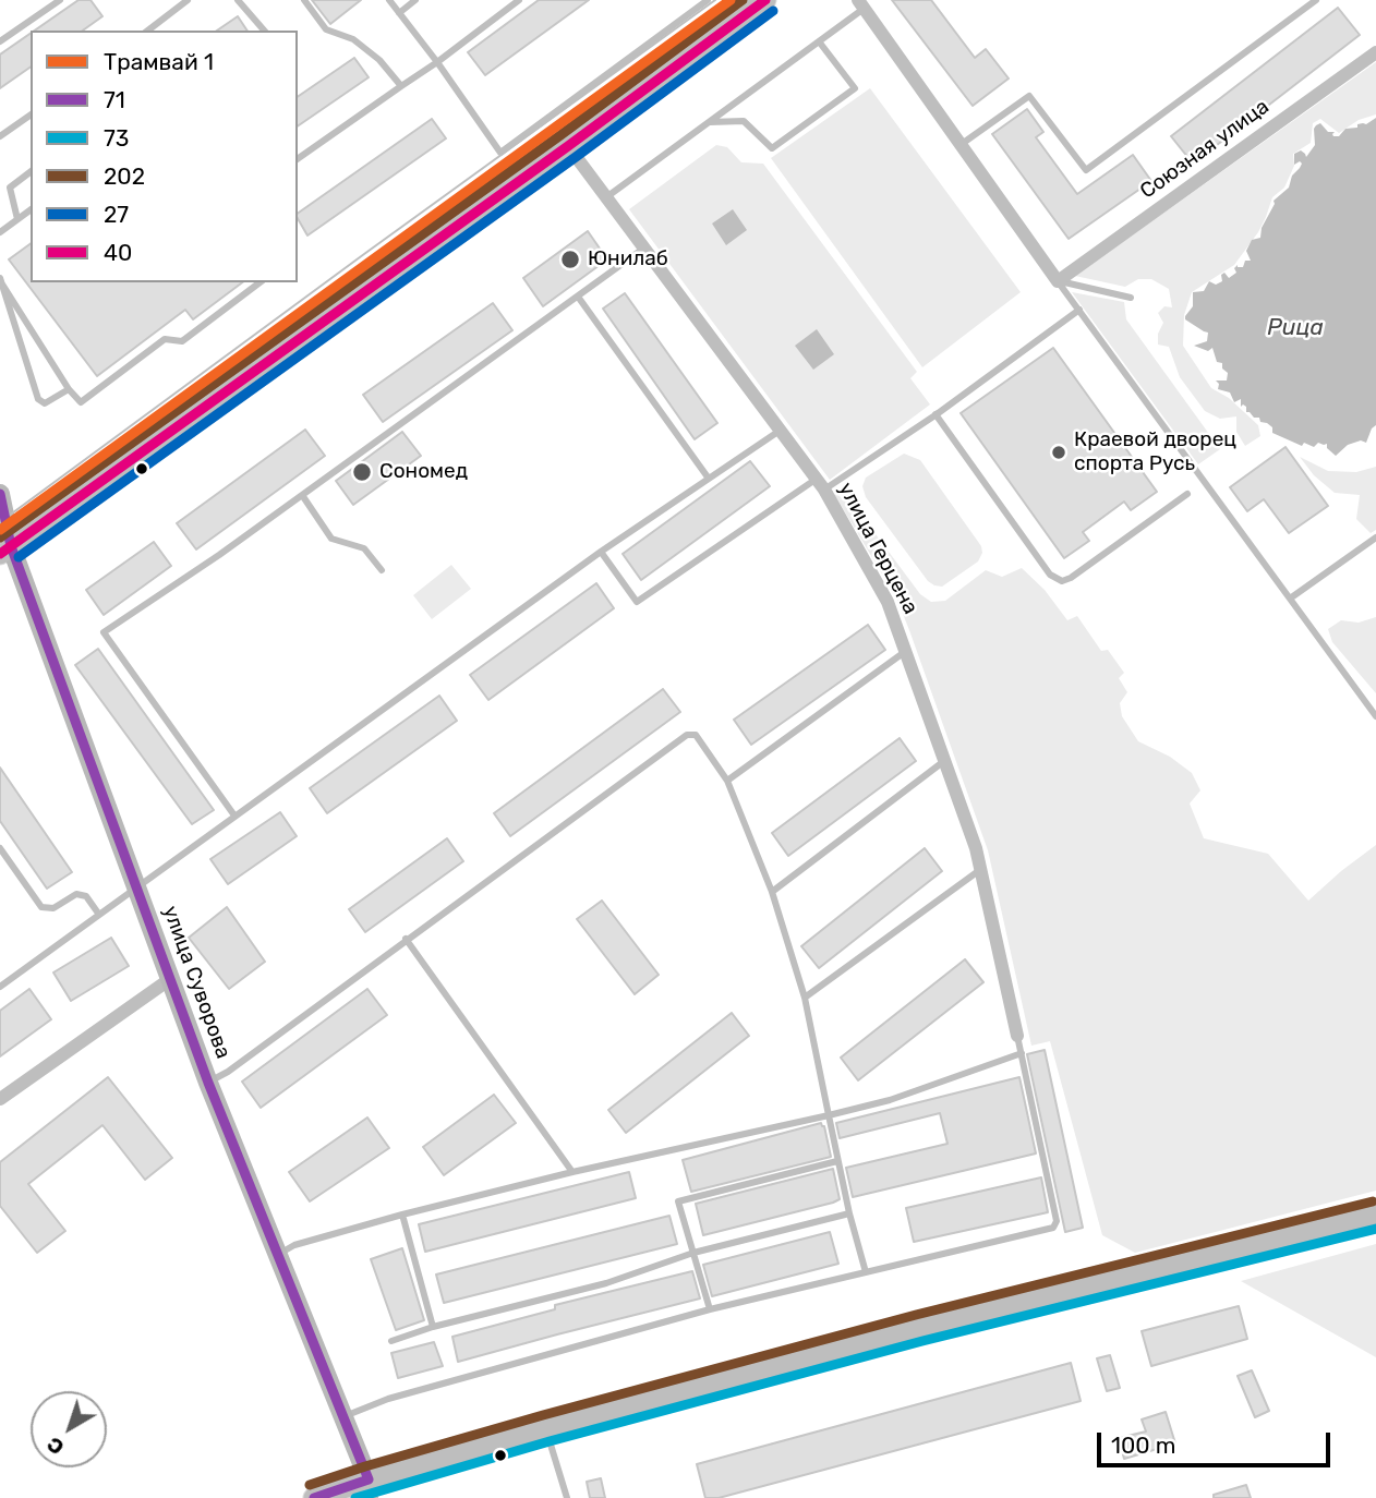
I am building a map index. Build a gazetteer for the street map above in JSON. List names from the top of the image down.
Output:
{
  "streets": {
    "main road": ["улица Суворова"],
    "street": ["Союзная улица", "улица Герцена"]
  },
  "water": ["Рица"],
  "places": ["Юнилаб", "Краевой дворец спорта Русь", "Сономед"],
  "lines": [
    "tram line 1",
    "transit line 202",
    "transit line 40",
    "transit line 27",
    "transit line 71",
    "transit line 73"
  ],
  "legend": [
    "Трамвай 1",
    "71",
    "73",
    "202",
    "27",
    "40"
  ],
  "scale_bar": "100 m",
  "north": "bottom left"
}
